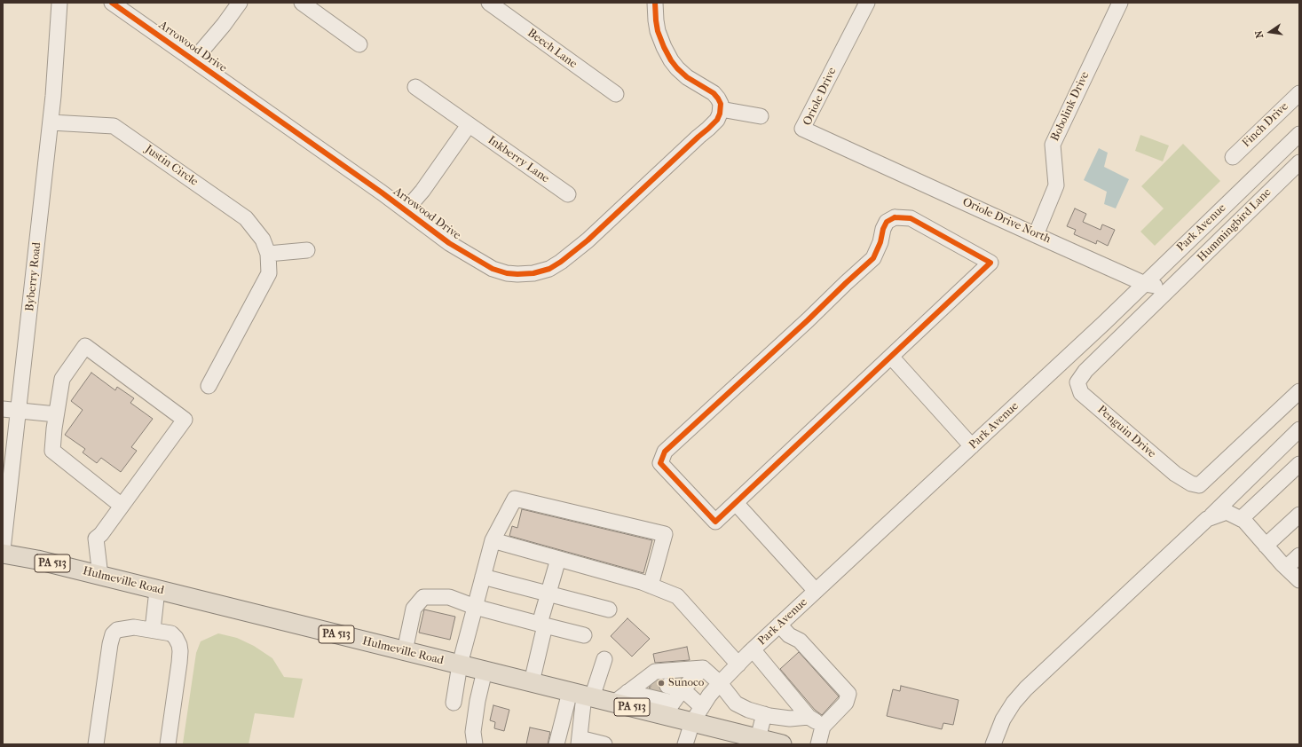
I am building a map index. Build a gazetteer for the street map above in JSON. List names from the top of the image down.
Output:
{
  "streets": {
    "main road": ["PA 513", "Hulmeville Road"],
    "street": [
      "Arrowood Drive",
      "Beech Lane",
      "Oriole Drive",
      "Bobolink Drive",
      "Finch Drive",
      "Inkberry Lane",
      "Justin Circle",
      "Oriole Drive North",
      "Hummingbird Lane",
      "Park Avenue",
      "Byberry Road",
      "Penguin Drive"
    ]
  },
  "crossings": [
    ["Oriole Drive", "Oriole Drive North"],
    ["Bobolink Drive", "Oriole Drive North"],
    ["Justin Circle", "Byberry Road"],
    ["Oriole Drive North", "Park Avenue"],
    ["Hummingbird Lane", "Penguin Drive"],
    ["Park Avenue", "Hulmeville Road"]
  ],
  "places": ["Sunoco"],
  "north": "left"
}
